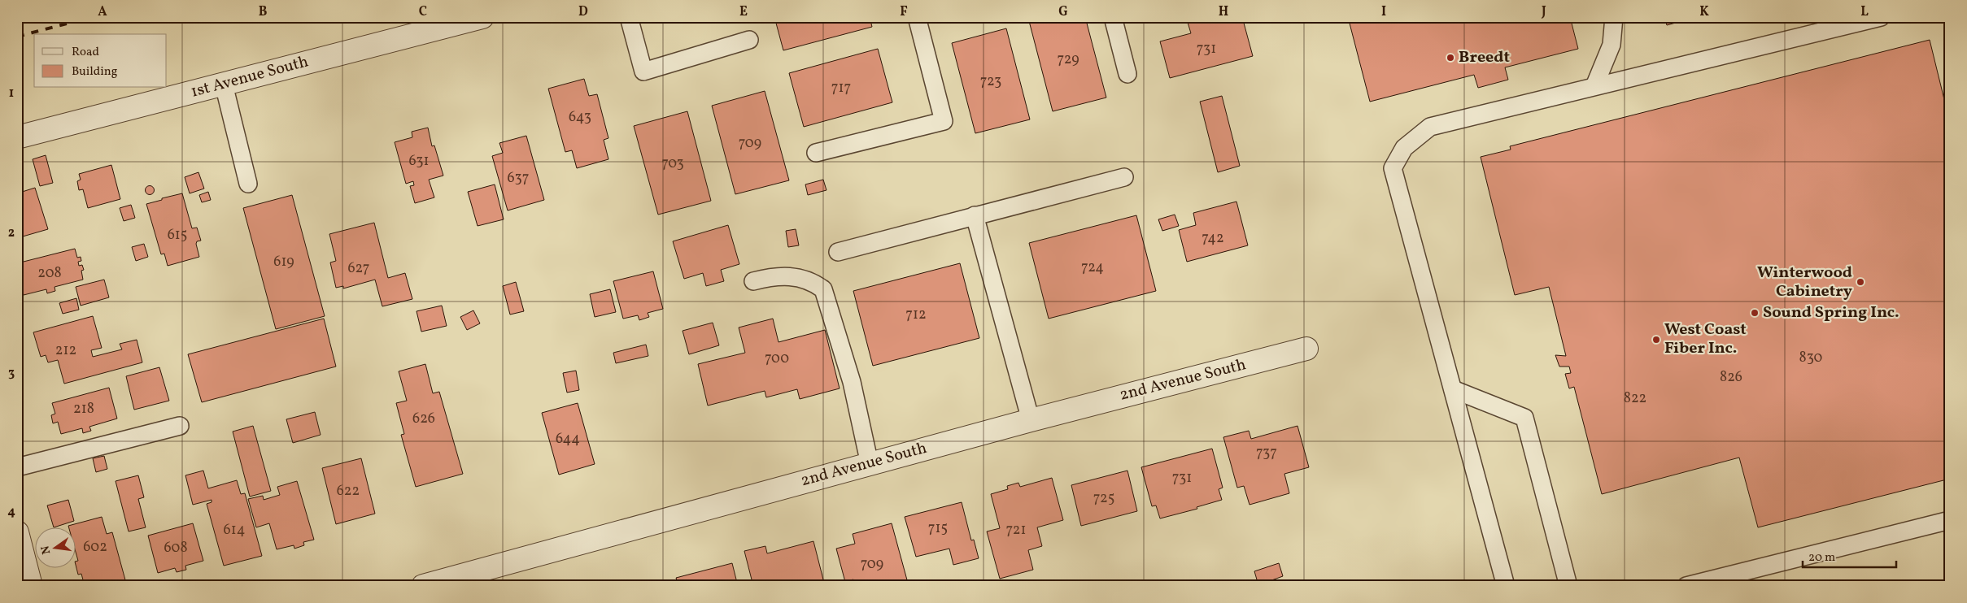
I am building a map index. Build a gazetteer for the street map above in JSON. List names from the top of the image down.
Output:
{
  "streets": {
    "street": ["1st Avenue South", "2nd Avenue South"]
  },
  "places": [
    "Breedt",
    "Winterwood Cabinetry",
    "Sound Spring Inc.",
    "West Coast Fiber Inc."
  ],
  "house_numbers": [
    "731",
    "729",
    "723",
    "717",
    "643",
    "709",
    "631",
    "703",
    "637",
    "615",
    "742",
    "619",
    "724",
    "627",
    "208",
    "712",
    "212",
    "830",
    "700",
    "826",
    "822",
    "218",
    "626",
    "644",
    "737",
    "731",
    "622",
    "725",
    "715",
    "614",
    "721",
    "602",
    "608",
    "709"
  ],
  "legend": ["Road", "Building"],
  "scale_bar": "20 m",
  "north": "left",
  "grid": {
    "columns": [
      "A",
      "B",
      "C",
      "D",
      "E",
      "F",
      "G",
      "H",
      "I",
      "J",
      "K",
      "L"
    ],
    "rows": [
      "1",
      "2",
      "3",
      "4"
    ]
  }
}
